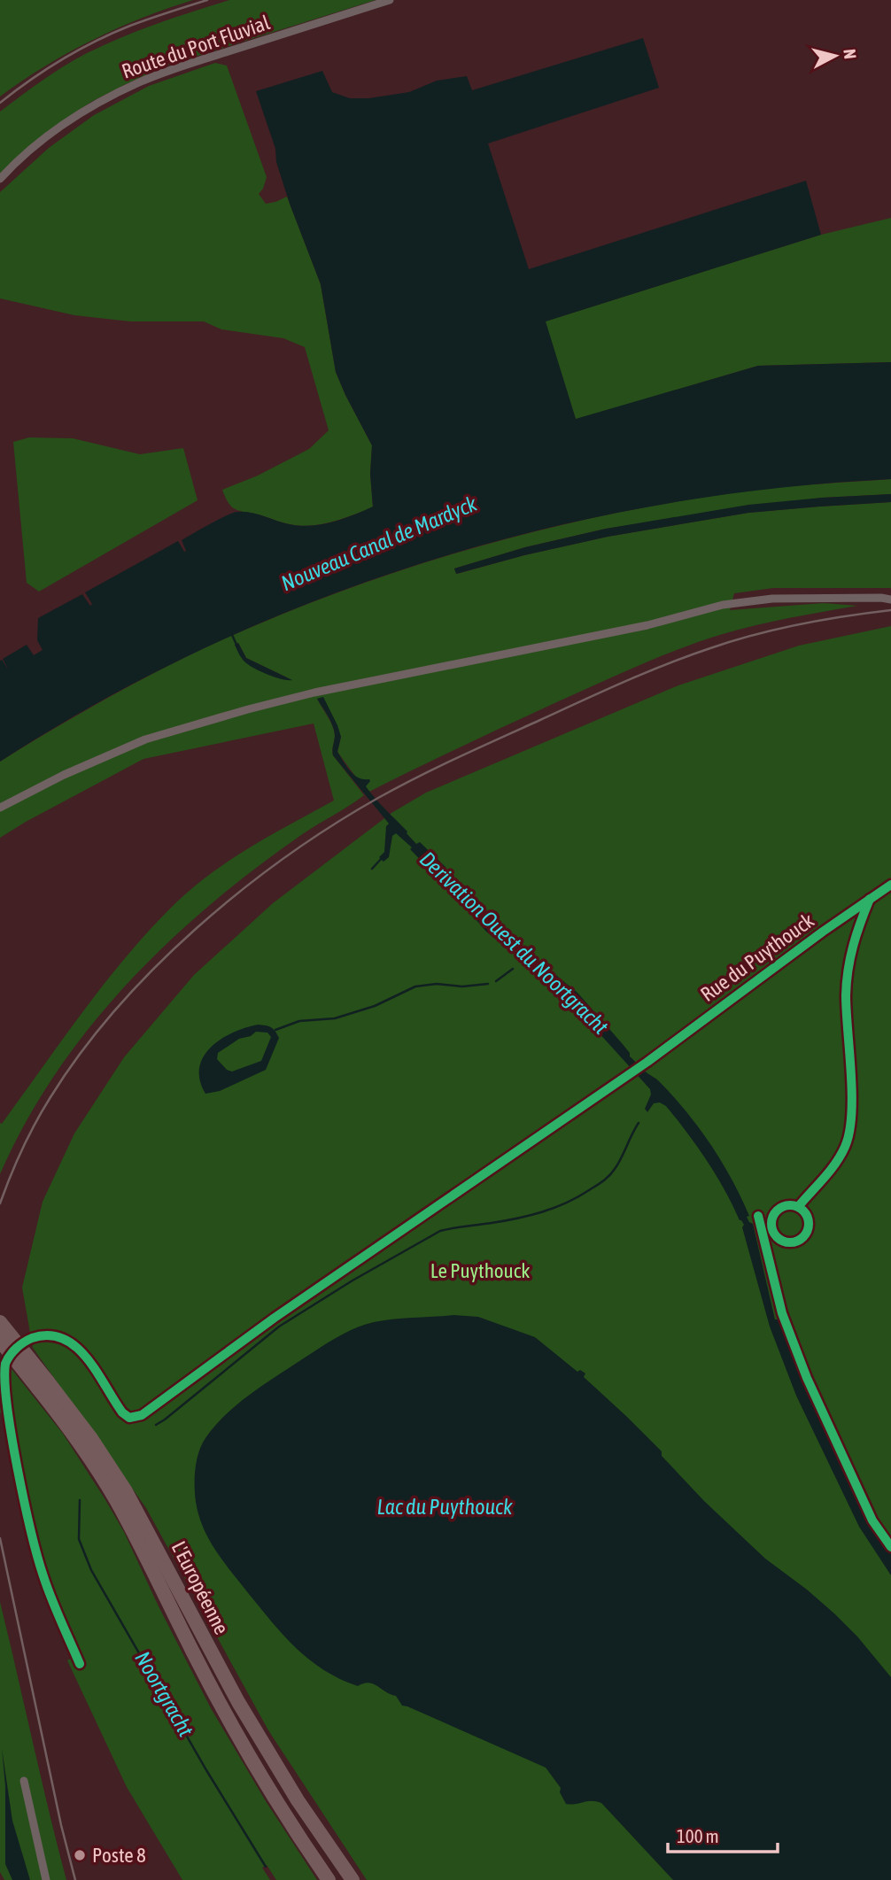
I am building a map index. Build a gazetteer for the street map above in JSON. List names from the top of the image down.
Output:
{
  "streets": {
    "highway": ["L'Européenne"],
    "street": ["Route du Port Fluvial", "Rue du Puythouck"]
  },
  "water": [
    "Nouveau Canal de Mardyck",
    "Derivation Ouest du Noortgracht",
    "Lac du Puythouck",
    "Noortgracht"
  ],
  "parks": ["Le Puythouck"],
  "places": ["Poste 8"],
  "scale_bar": "100 m",
  "north": "right"
}
